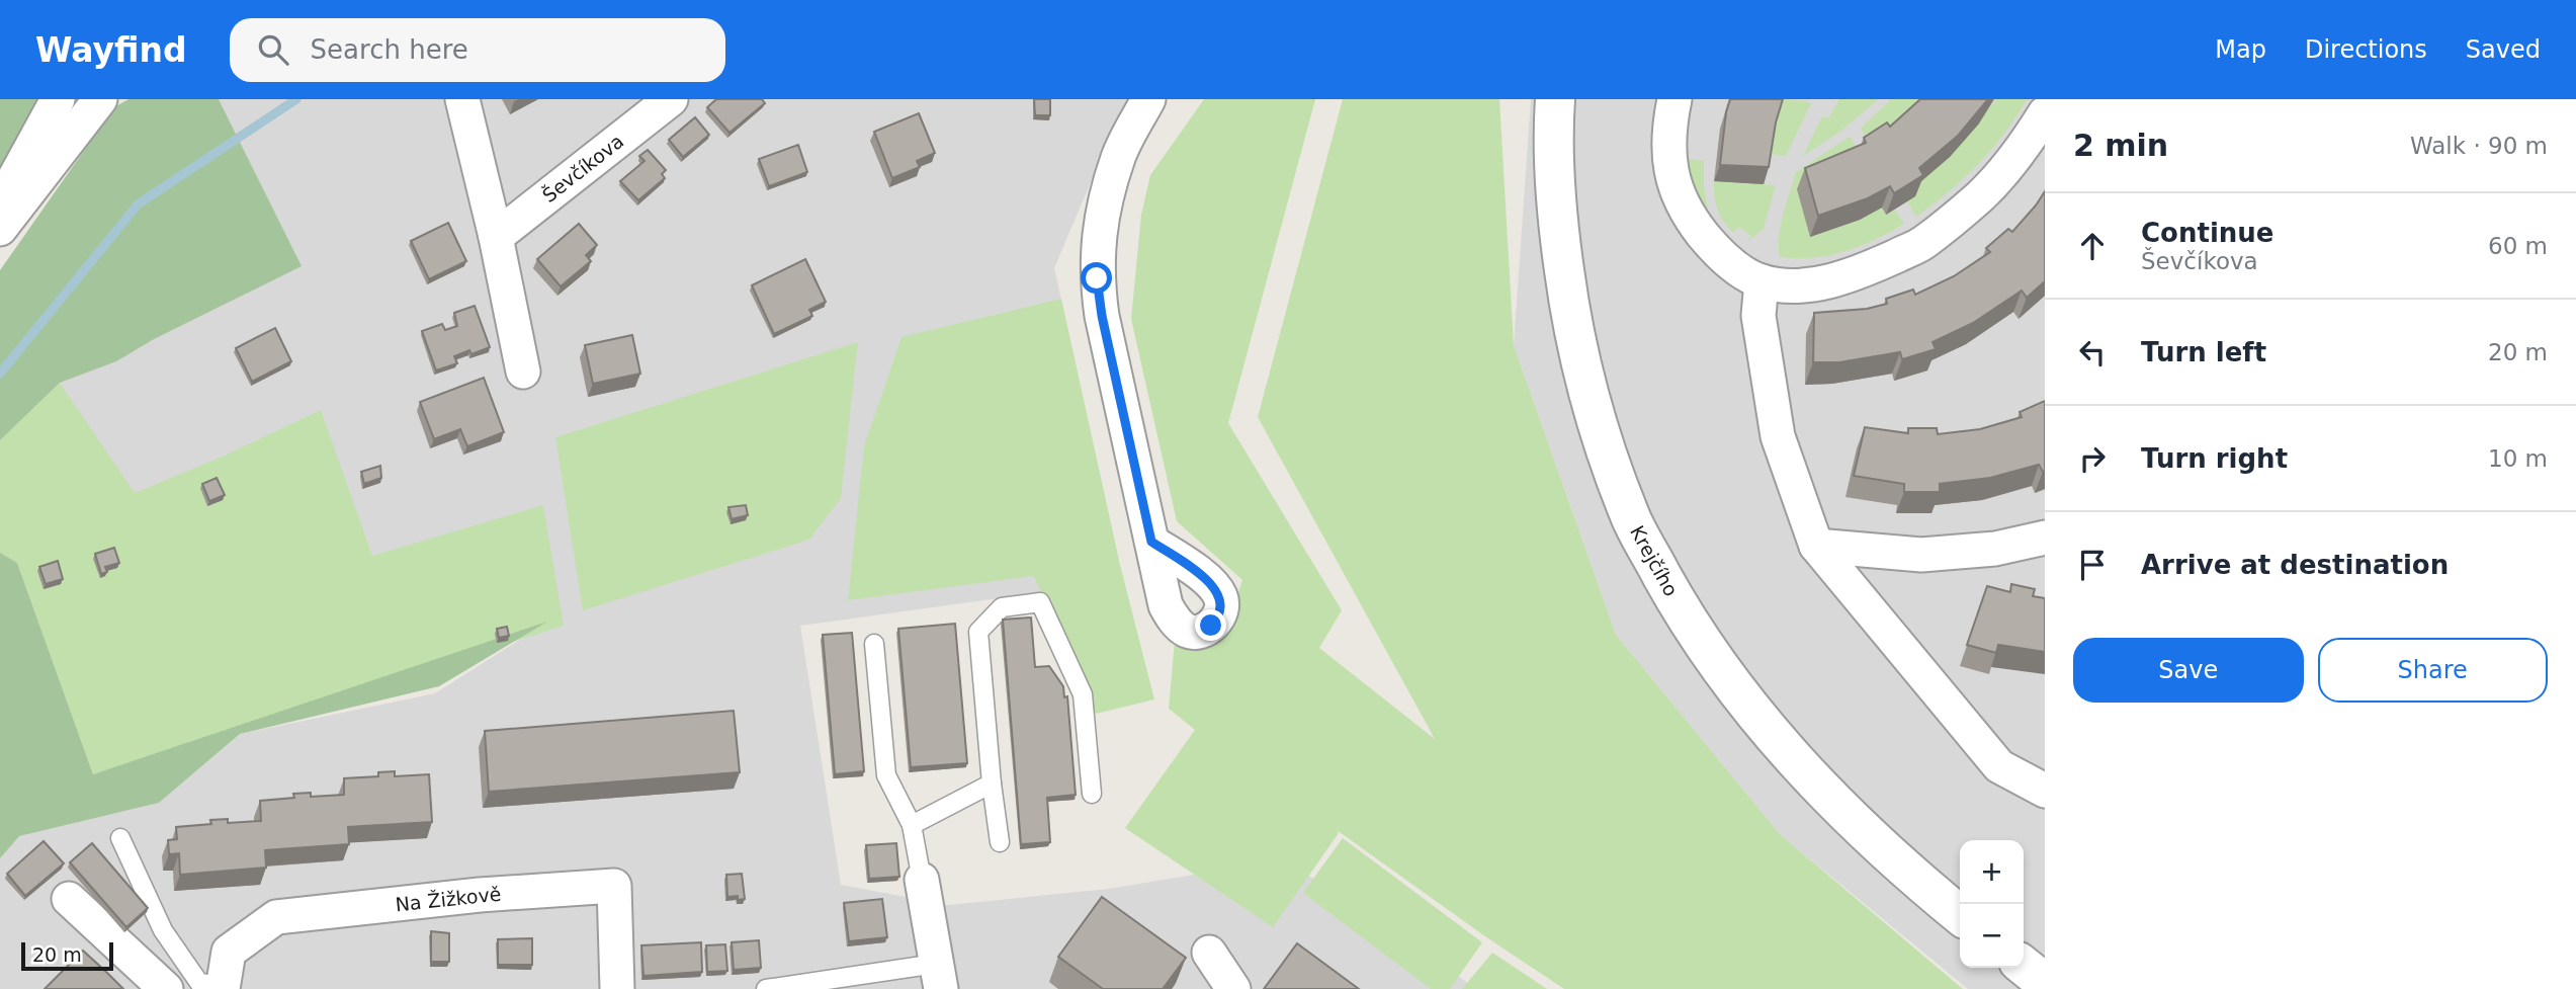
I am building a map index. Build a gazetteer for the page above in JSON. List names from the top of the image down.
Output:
{
  "streets": {
    "street": ["Ševčíkova", "Krejčího", "Na Žižkově"]
  },
  "scale_bar": "20 m",
  "page": {
    "header": "Wayfind",
    "search": "Search here",
    "nav": ["Map", "Directions", "Saved"],
    "heading": ["2 min", "Walk · 90 m"],
    "list": [
      ["Continue", "Ševčíkova", "60 m"],
      ["Turn left", "20 m"],
      ["Turn right", "10 m"],
      "Arrive at destination"
    ],
    "buttons": ["Save", "Share"],
    "map_buttons": ["+", "−"],
    "scale": "20 m"
  }
}
